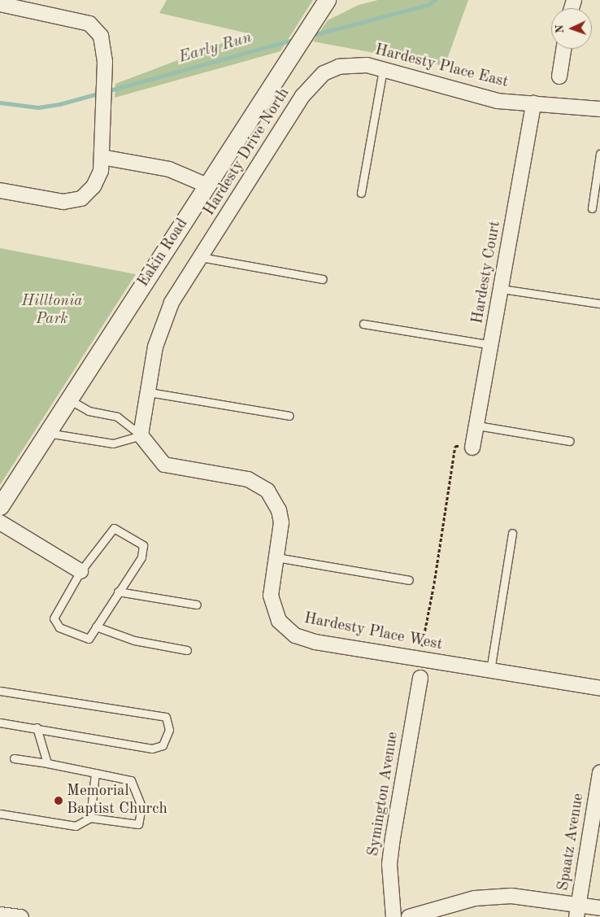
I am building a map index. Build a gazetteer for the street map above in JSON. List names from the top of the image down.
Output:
{
  "streets": {
    "street": [
      "Hardesty Place East",
      "Hardesty Drive North",
      "Eakin Road",
      "Hardesty Court",
      "Hardesty Place West",
      "Symington Avenue",
      "Spaatz Avenue"
    ]
  },
  "crossings": [
    ["Hardesty Place East", "Hardesty Drive North"],
    ["Hardesty Place East", "Hardesty Court"],
    ["Hardesty Drive North", "Hardesty Place West"],
    ["Eakin Road", "Hardesty Place West"]
  ],
  "water": ["Early Run"],
  "parks": ["Hilltonia Park"],
  "places": ["Memorial Baptist Church"],
  "north": "left"
}
